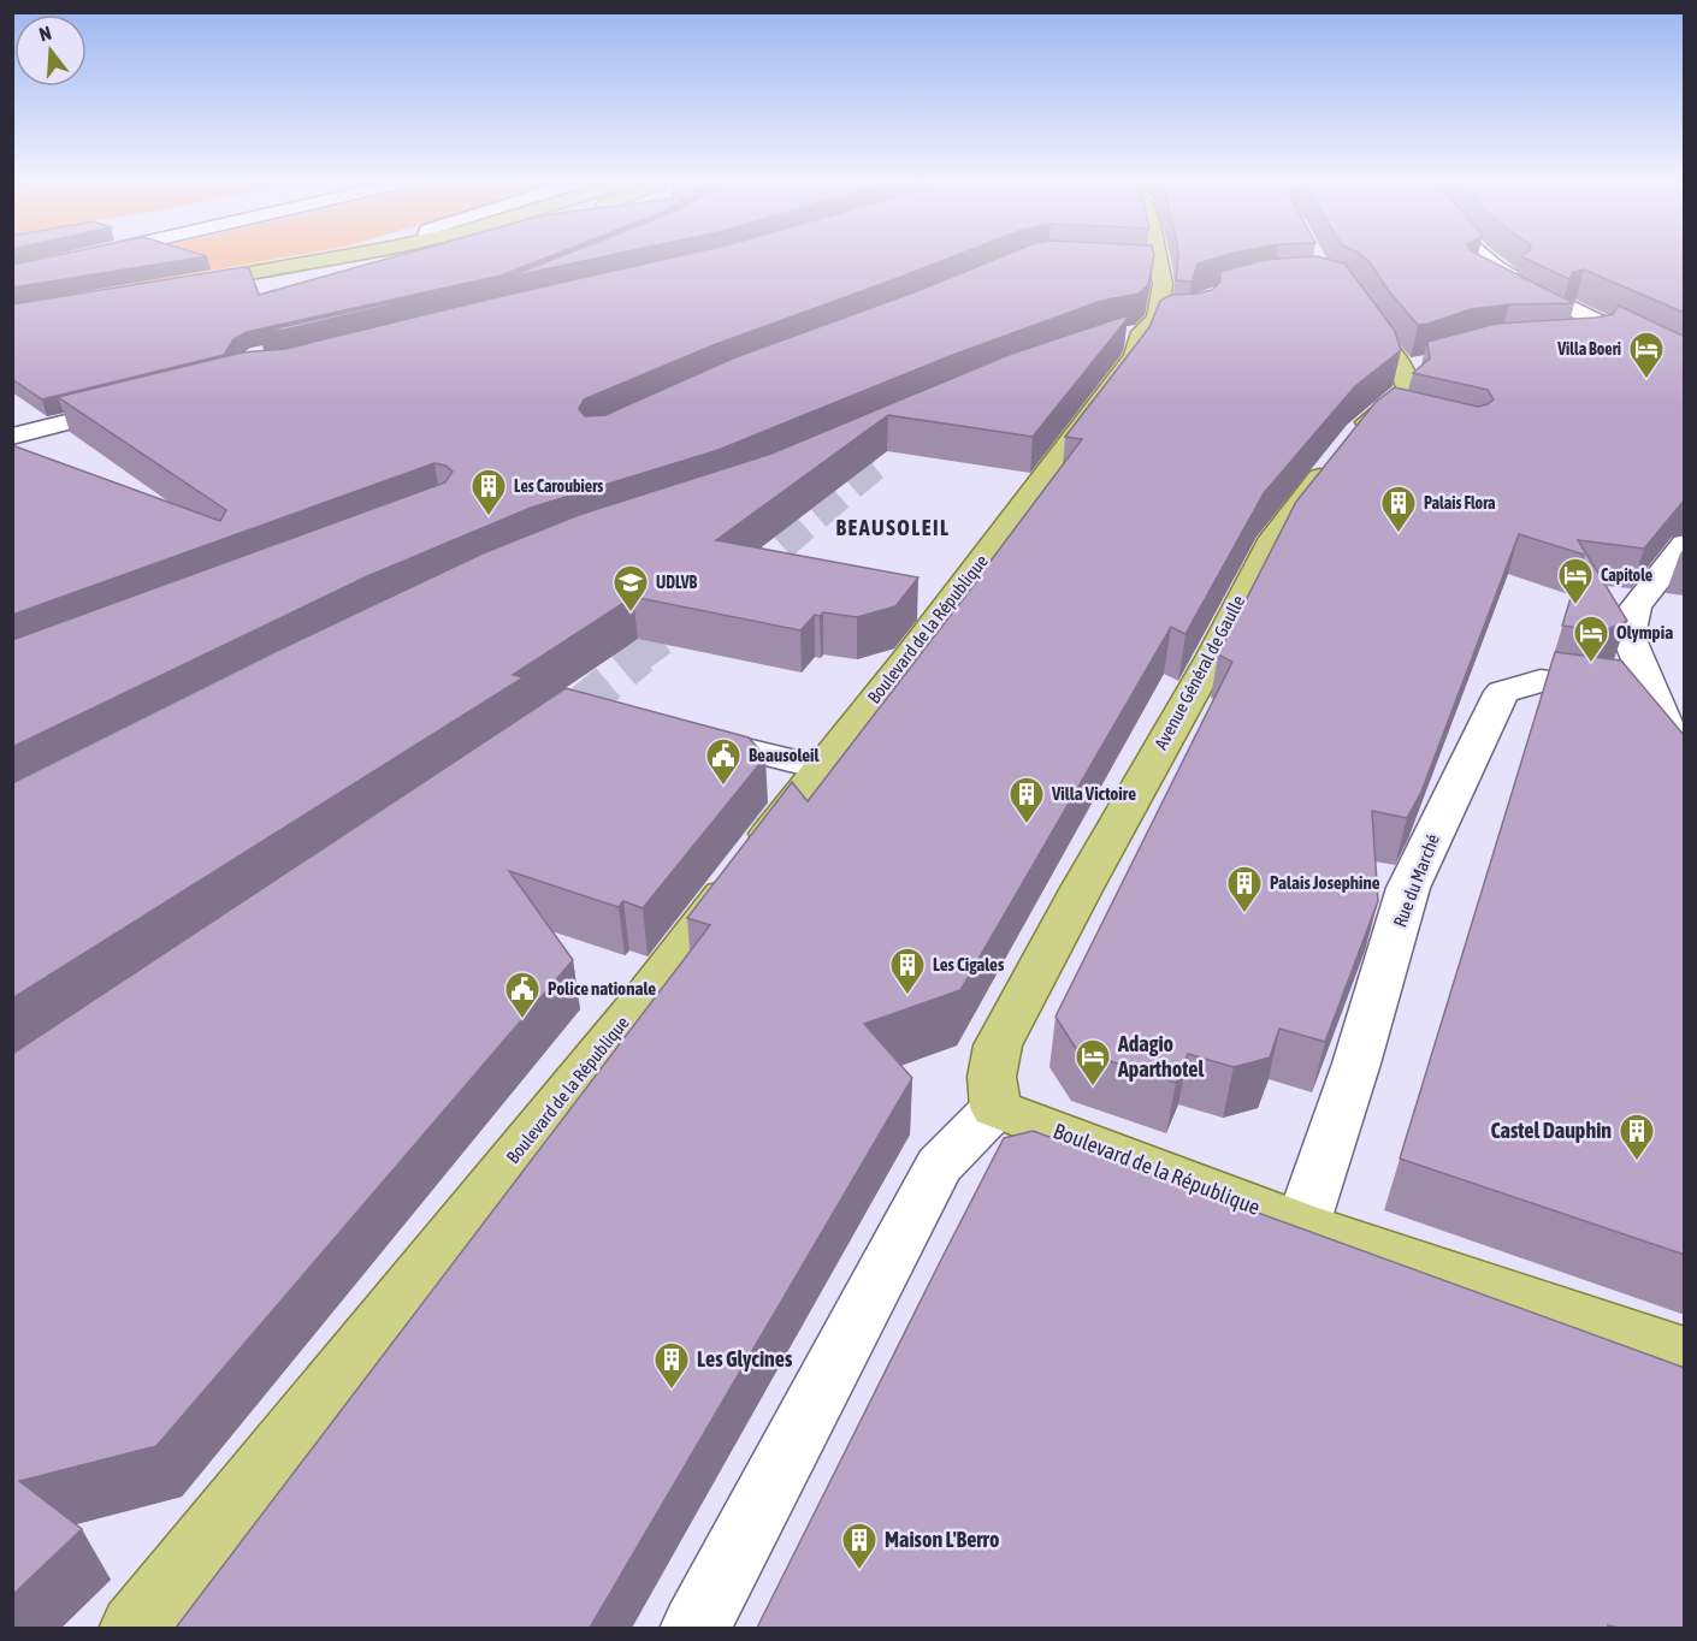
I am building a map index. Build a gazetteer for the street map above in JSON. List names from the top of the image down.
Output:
{
  "streets": {
    "main road": ["Boulevard de la République", "Avenue Général de Gaulle"],
    "street": ["Rue du Marché"]
  },
  "crossings": [
    ["Boulevard de la République", "Avenue Général de Gaulle"],
    ["Boulevard de la République", "Rue du Marché"]
  ],
  "districts": ["BEAUSOLEIL"],
  "places": {
    "hotel": [
      "Villa Boeri",
      "Capitole",
      "Olympia",
      "Adagio Aparthotel"
    ],
    "building": [
      "Les Caroubiers",
      "Palais Flora",
      "Villa Victoire",
      "Palais Josephine",
      "Les Cigales",
      "Castel Dauphin",
      "Les Glycines",
      "Maison L'Berro"
    ],
    "school or university": ["UDLVB"],
    "public building": ["Beausoleil", "Police nationale"]
  },
  "north": "top"
}
